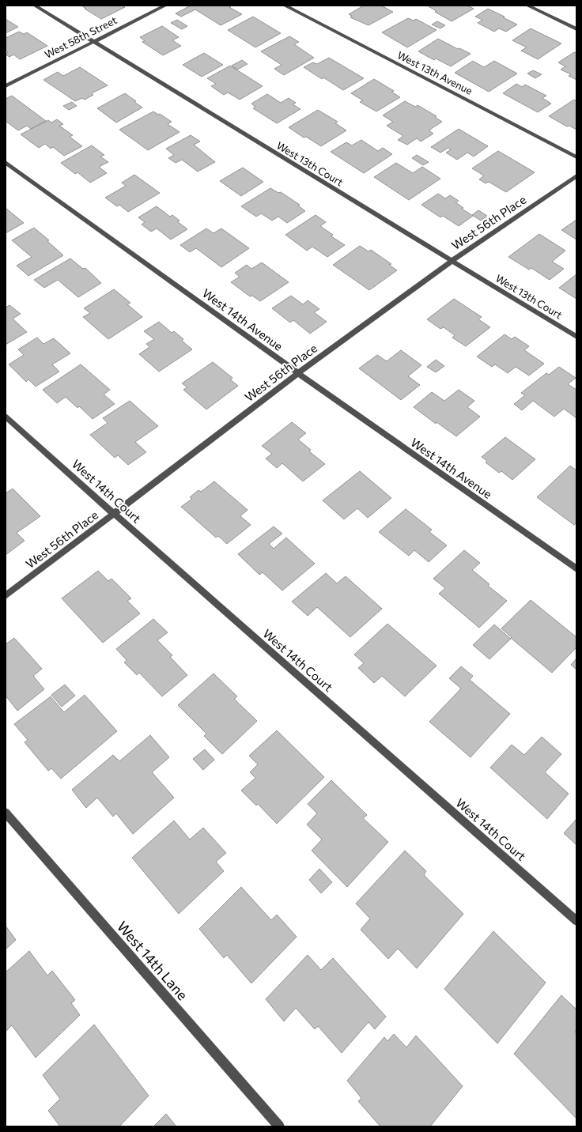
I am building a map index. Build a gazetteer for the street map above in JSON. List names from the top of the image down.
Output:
{
  "streets": {
    "street": [
      "West 58th Street",
      "West 13th Avenue",
      "West 13th Court",
      "West 56th Place",
      "West 14th Avenue",
      "West 14th Court",
      "West 14th Lane"
    ]
  },
  "crossings": [
    ["West 58th Street", "West 13th Court"],
    ["West 13th Court", "West 56th Place"],
    ["West 56th Place", "West 14th Avenue"],
    ["West 56th Place", "West 14th Court"]
  ]
}
